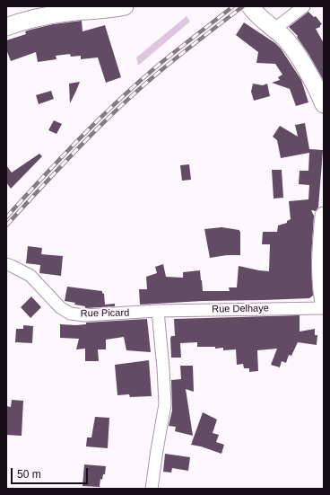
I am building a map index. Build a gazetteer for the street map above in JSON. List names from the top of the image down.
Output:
{
  "streets": {
    "street": ["Rue Delhaye", "Rue Picard"]
  },
  "crossings": [
    ["Rue Delhaye", "Rue Picard"]
  ],
  "scale_bar": "50 m"
}
